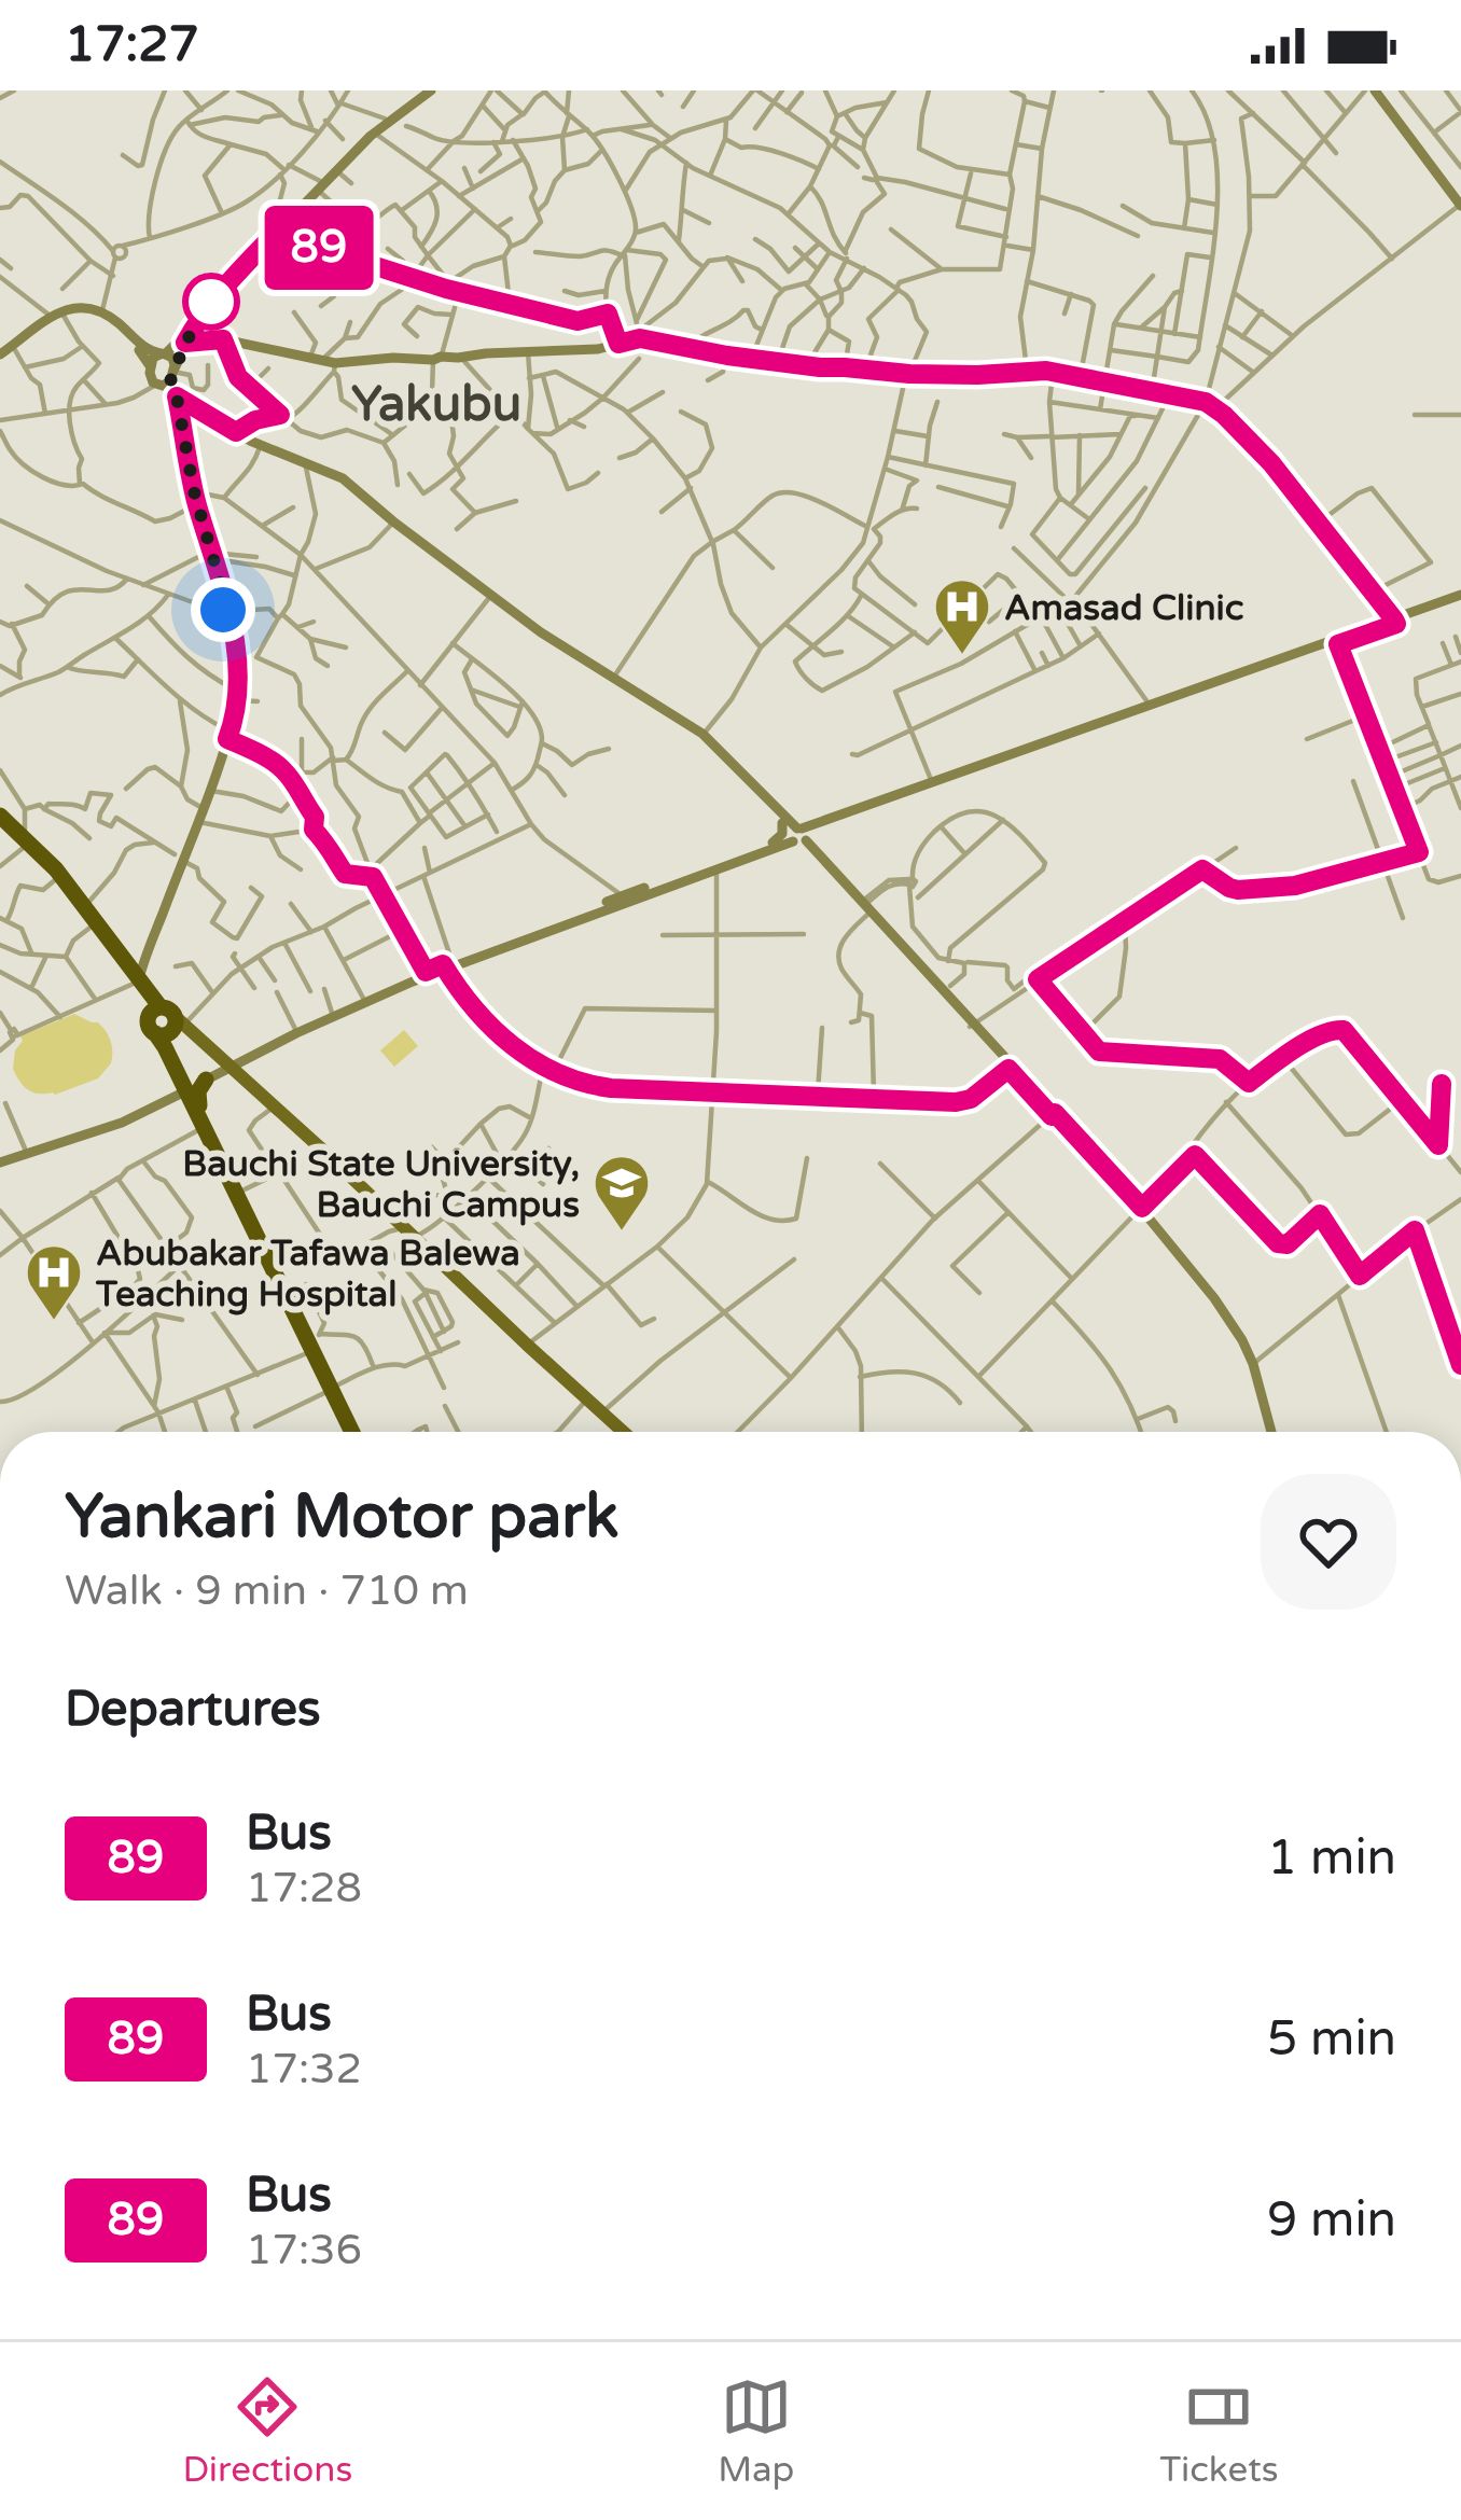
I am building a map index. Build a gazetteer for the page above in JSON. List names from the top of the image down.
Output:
{
  "districts": ["Yakubu"],
  "places": {
    "hospital": ["Amasad Clinic", "Abubakar Tafawa Balewa Teaching Hospital"],
    "school or university": ["Bauchi State University, Bauchi Campus"]
  },
  "lines": ["bus line 89"],
  "page": {
    "status": "17:27",
    "on_map": "89",
    "heading": [
      ["Yankari Motor park", "Walk · 9 min · 710 m"],
      "Departures"
    ],
    "list": [
      {
        "mark": "89",
        "name": "Bus",
        "note": "17:28",
        "value": "1 min"
      },
      {
        "mark": "89",
        "name": "Bus",
        "note": "17:32",
        "value": "5 min"
      },
      {
        "mark": "89",
        "name": "Bus",
        "note": "17:36",
        "value": "9 min"
      }
    ],
    "tabs": ["Directions", "Map", "Tickets"]
  }
}
